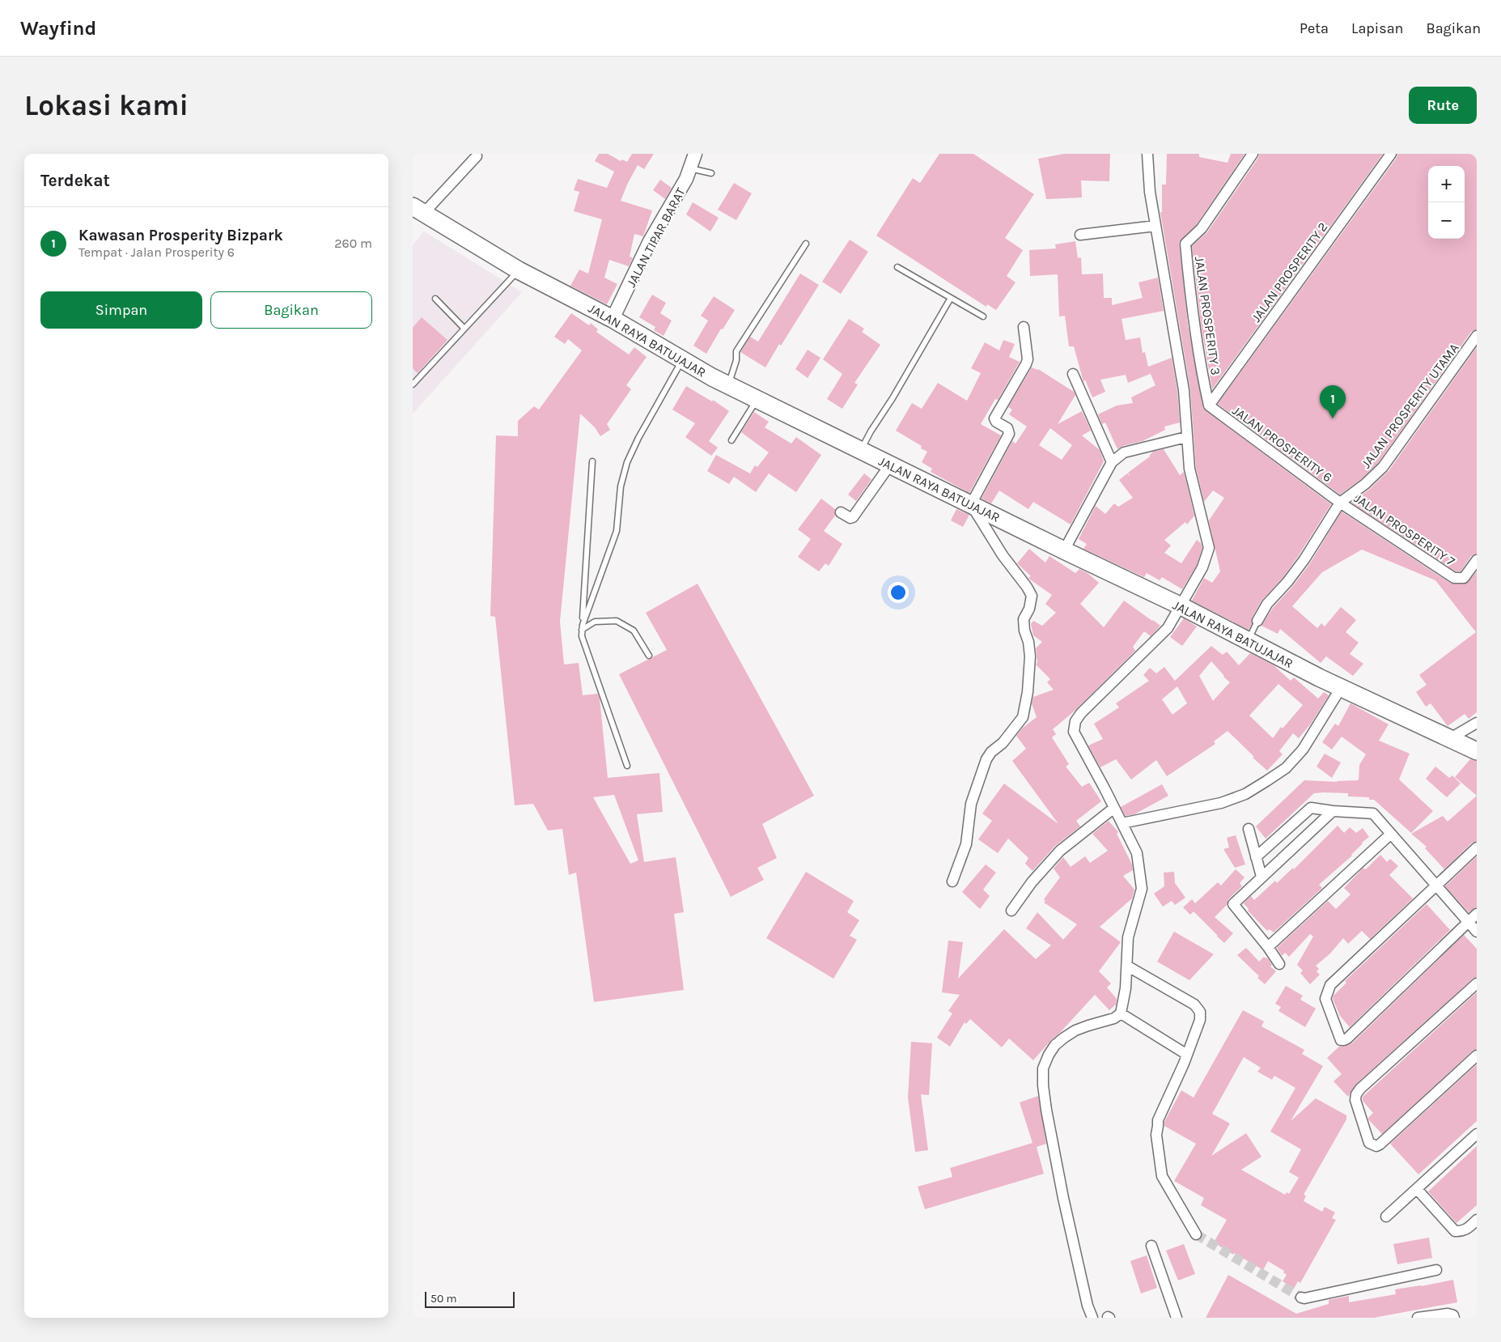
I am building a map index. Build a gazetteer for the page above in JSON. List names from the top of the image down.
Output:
{
  "streets": {
    "highway": ["JALAN RAYA BATUJAJAR"],
    "street": [
      "JALAN TIPAR BARAT",
      "JALAN PROSPERITY 2",
      "JALAN PROSPERITY 3",
      "JALAN PROSPERITY UTAMA",
      "JALAN PROSPERITY 6",
      "JALAN PROSPERITY 7"
    ]
  },
  "crossings": [
    ["JALAN TIPAR BARAT", "JALAN RAYA BATUJAJAR"],
    ["JALAN PROSPERITY 2", "JALAN PROSPERITY 3"],
    ["JALAN PROSPERITY 2", "JALAN PROSPERITY 6"],
    ["JALAN PROSPERITY 3", "JALAN PROSPERITY 6"],
    ["JALAN PROSPERITY UTAMA", "JALAN PROSPERITY 6"],
    ["JALAN PROSPERITY UTAMA", "JALAN PROSPERITY 7"],
    ["JALAN PROSPERITY 6", "JALAN PROSPERITY 7"]
  ],
  "scale_bar": "50 m",
  "page": {
    "header": "Wayfind",
    "nav": ["Peta", "Lapisan", "Bagikan"],
    "buttons": [
      "Rute",
      ["Simpan", "Bagikan"]
    ],
    "title": "Lokasi kami",
    "heading": "Terdekat",
    "map_buttons": ["+", "−"],
    "list": [
      {
        "mark": "1",
        "name": "Kawasan Prosperity Bizpark",
        "note": "Tempat · Jalan Prosperity 6",
        "value": "260 m"
      }
    ],
    "pins": "1",
    "scale": "50 m"
  }
}
